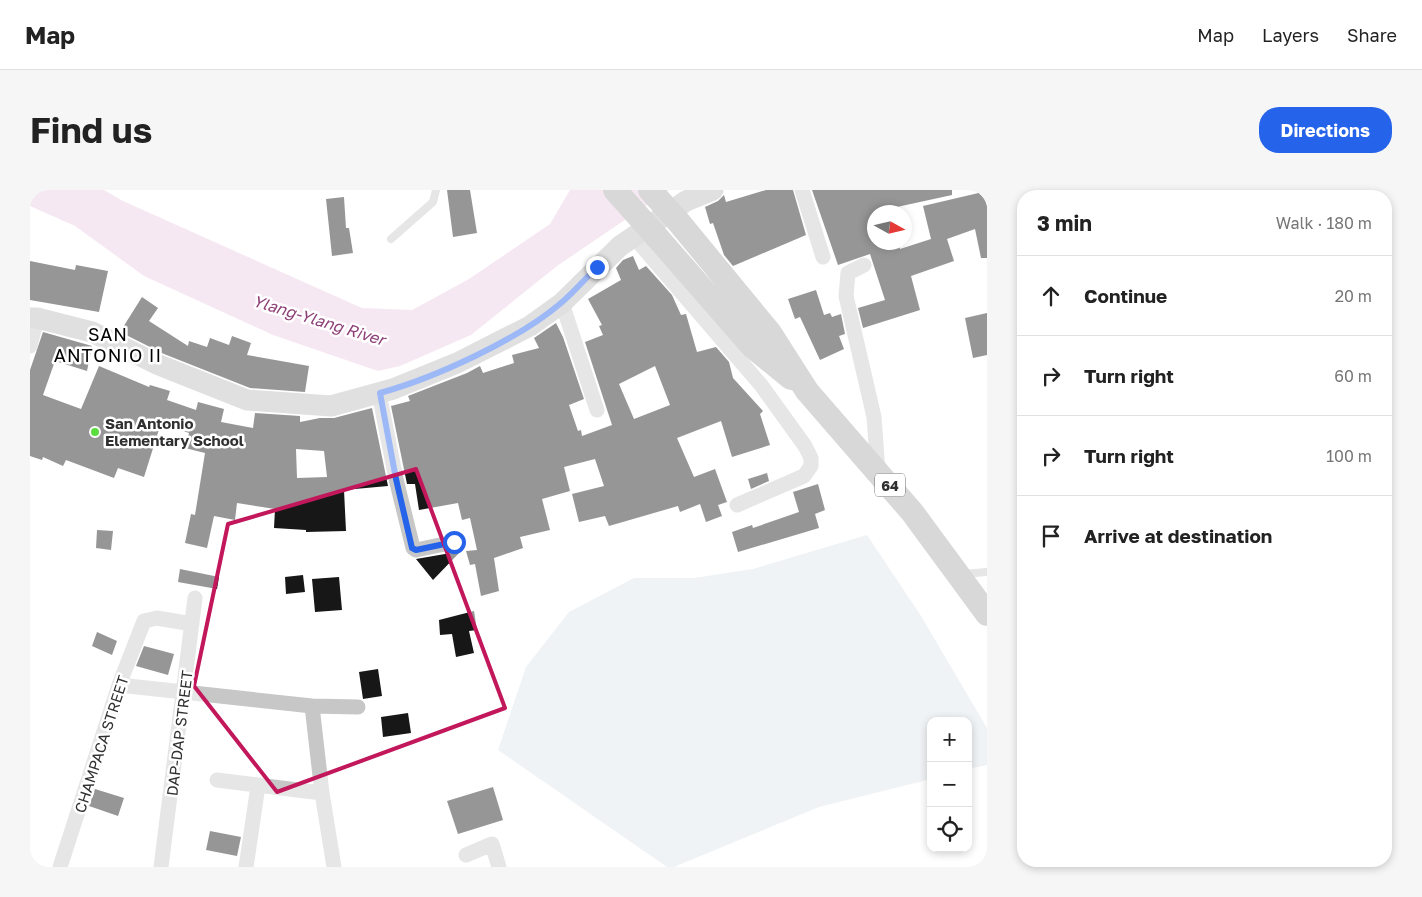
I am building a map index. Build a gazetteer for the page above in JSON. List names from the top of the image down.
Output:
{
  "streets": {
    "main road": ["64"],
    "street": ["DAP-DAP STREET", "CHAMPACA STREET"]
  },
  "crossings": [
    ["DAP-DAP STREET", "CHAMPACA STREET"]
  ],
  "districts": ["SAN ANTONIO II"],
  "water": ["Ylang-Ylang River"],
  "places": ["San Antonio Elementary School"],
  "north": "right",
  "page": {
    "header": "Map",
    "nav": ["Map", "Layers", "Share"],
    "buttons": "Directions",
    "title": "Find us",
    "heading": ["3 min", "Walk · 180 m"],
    "list": [
      ["Continue", "20 m"],
      ["Turn right", "60 m"],
      ["Turn right", "100 m"],
      "Arrive at destination"
    ],
    "map_buttons": ["+", "−"]
  }
}
